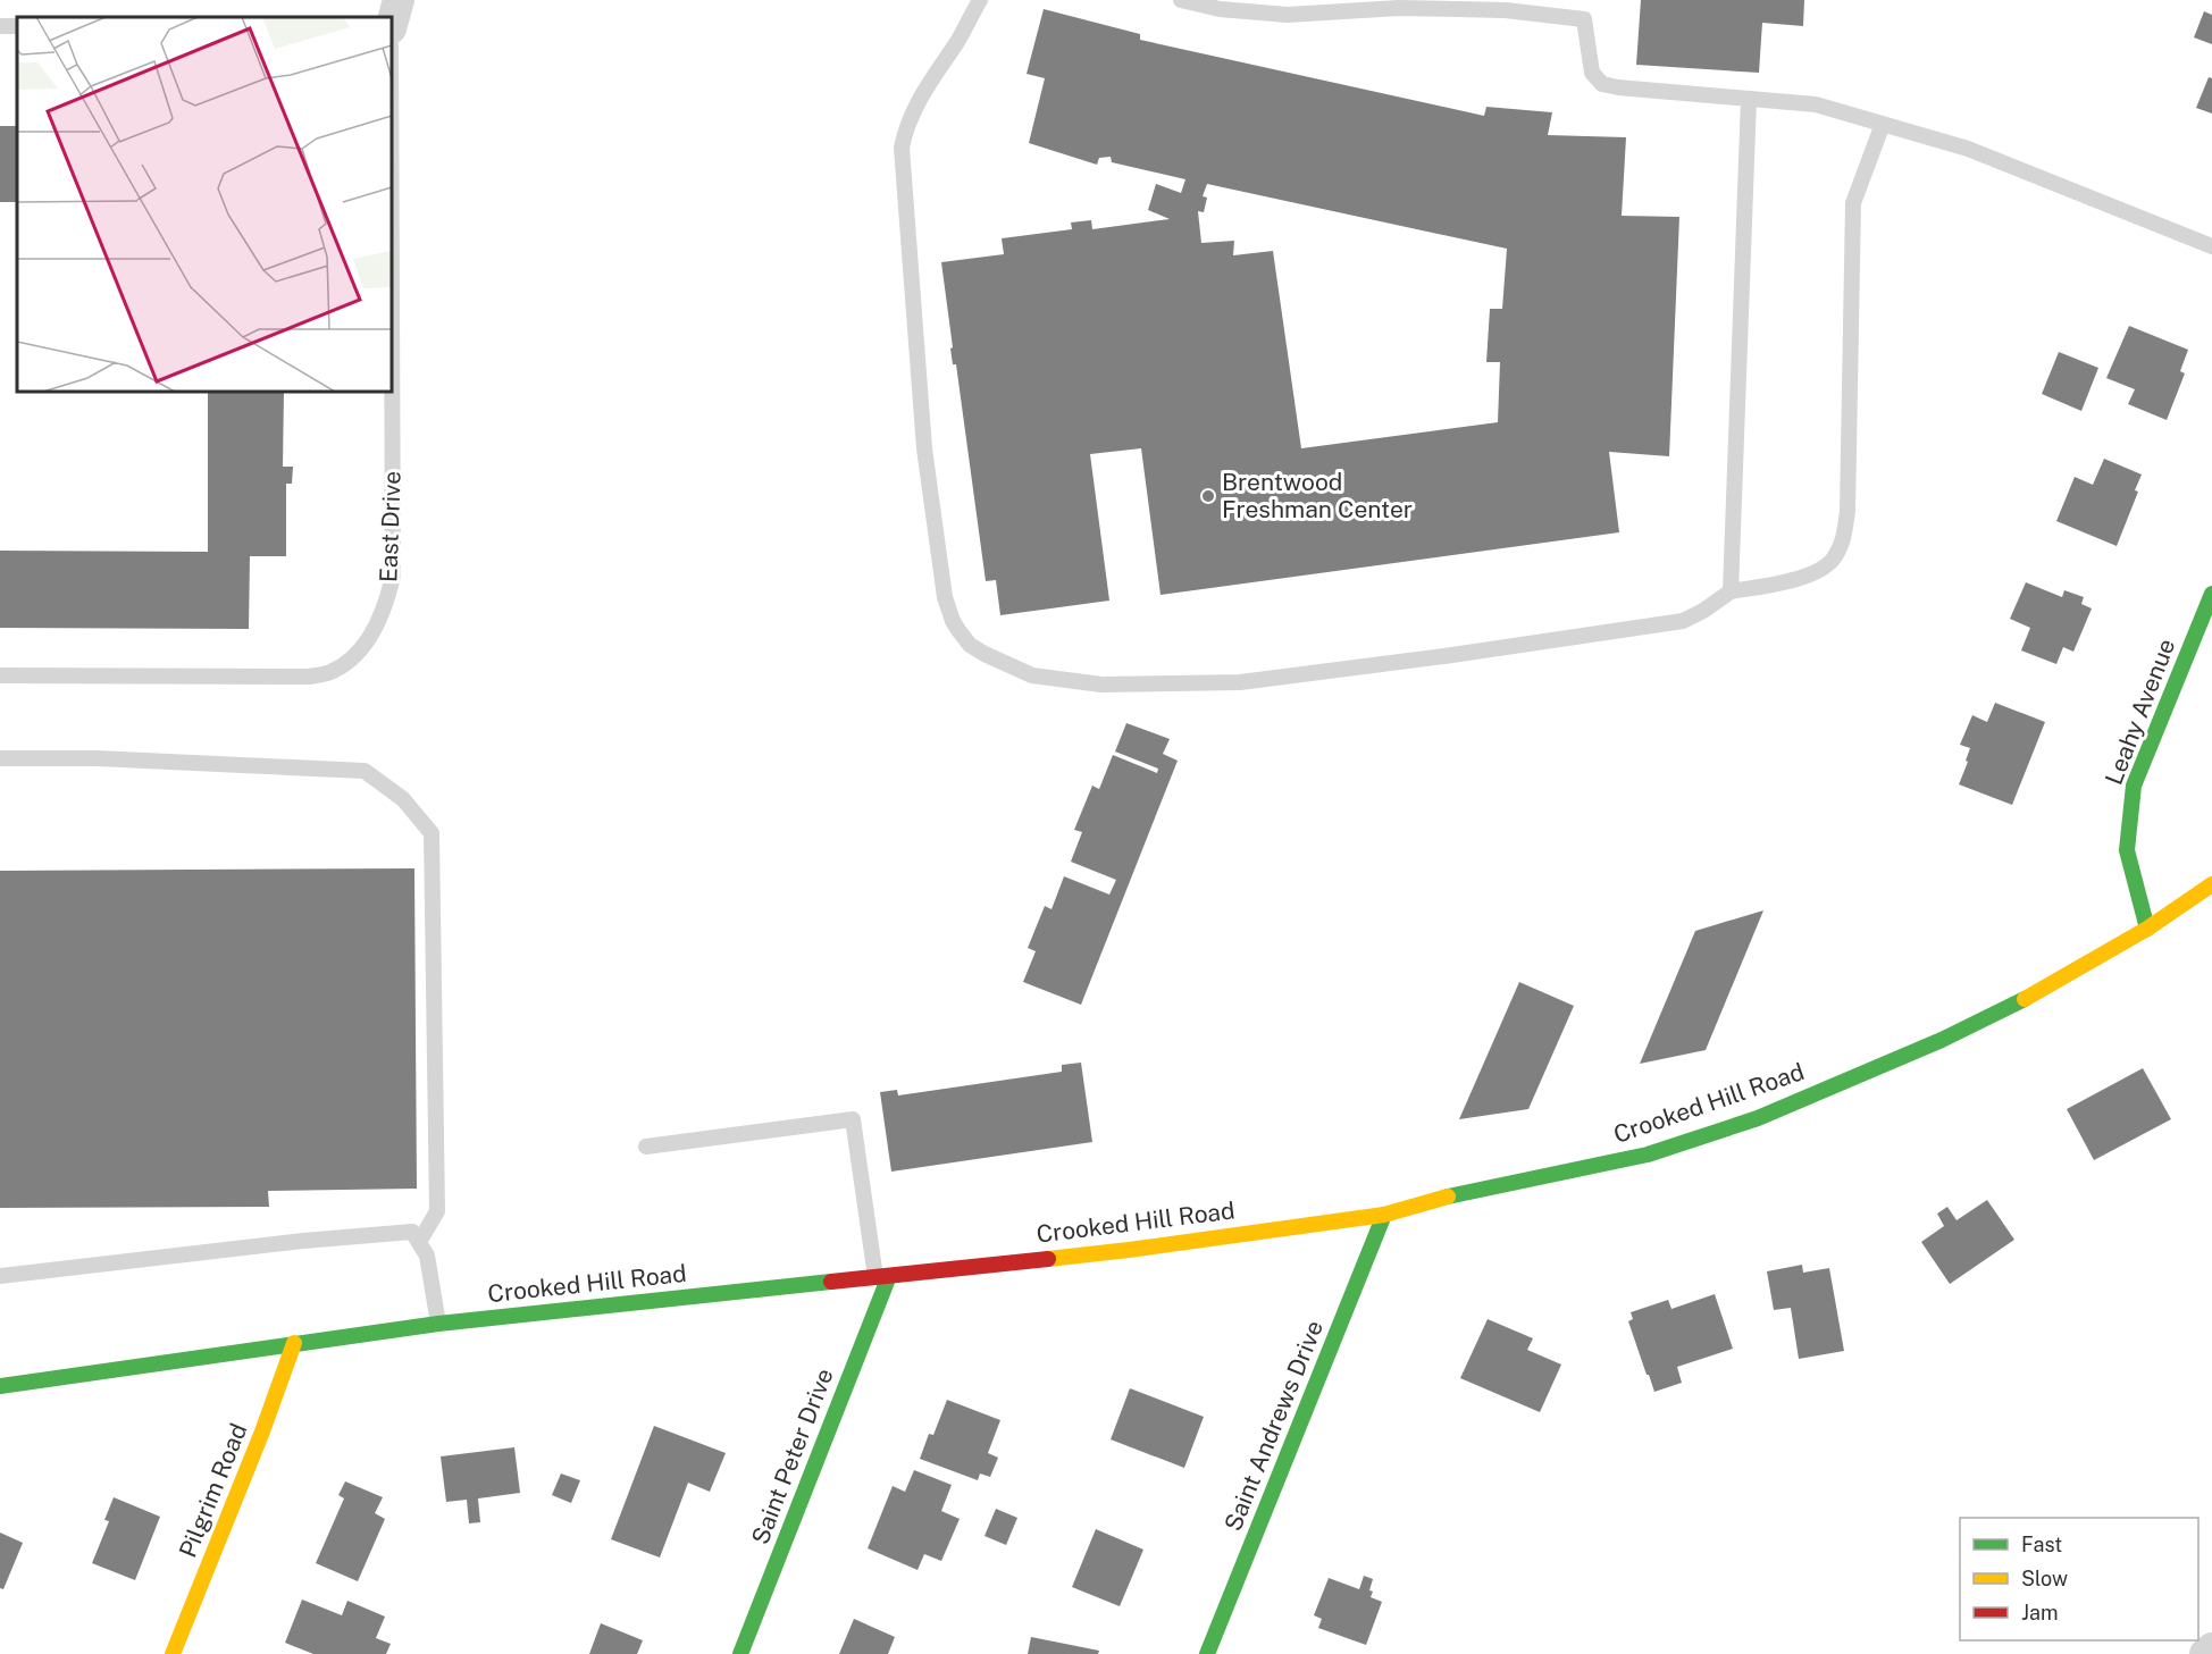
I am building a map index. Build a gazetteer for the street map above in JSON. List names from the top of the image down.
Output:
{
  "streets": {
    "main road": [
      "Leahy Avenue",
      "Crooked Hill Road",
      "Saint Andrews Drive",
      "Saint Peter Drive",
      "Pilgrim Road"
    ],
    "lane": ["East Drive"]
  },
  "crossings": [
    ["Leahy Avenue", "Crooked Hill Road"],
    ["Crooked Hill Road", "Saint Andrews Drive"],
    ["Crooked Hill Road", "Saint Peter Drive"],
    ["Crooked Hill Road", "Pilgrim Road"]
  ],
  "places": ["Brentwood Freshman Center"],
  "legend": ["Fast", "Slow", "Jam"]
}
